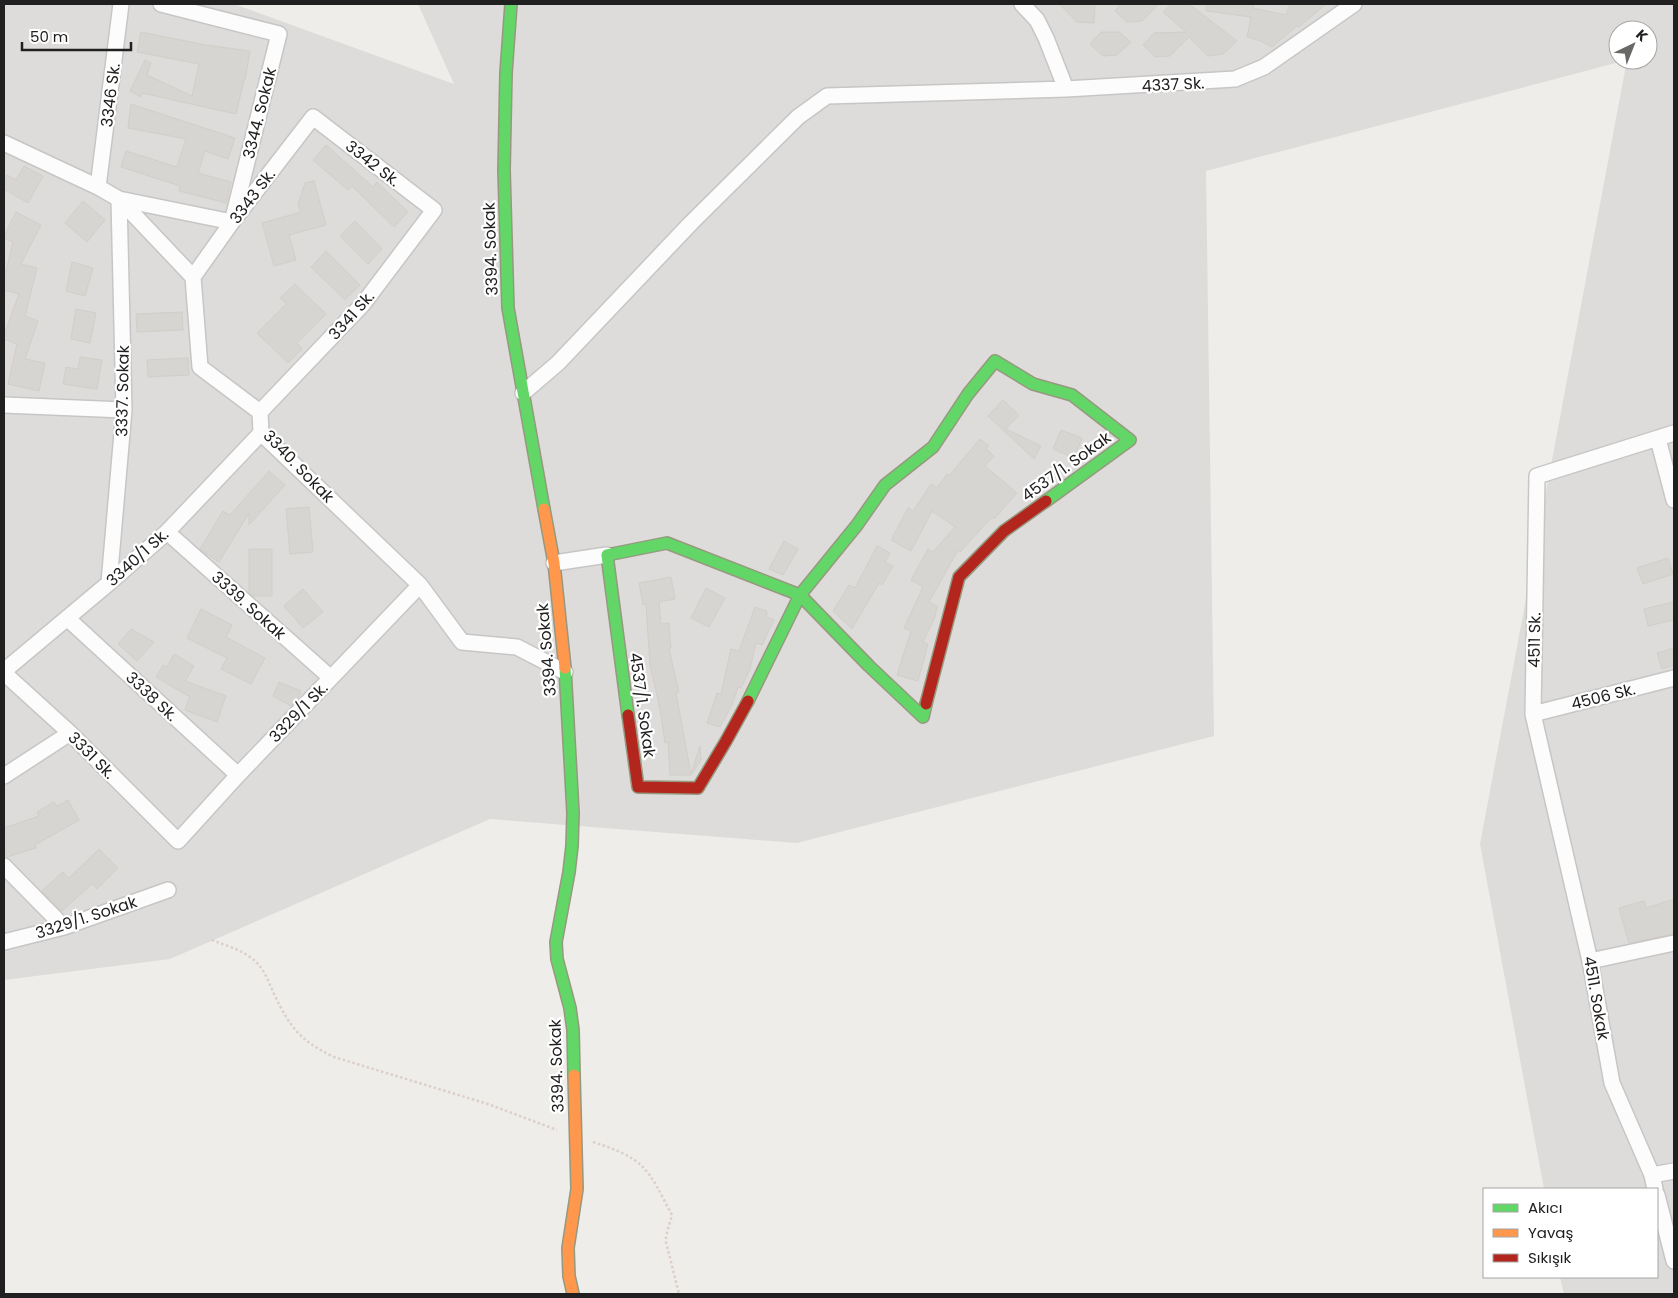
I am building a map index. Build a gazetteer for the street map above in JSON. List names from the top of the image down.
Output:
{
  "streets": {
    "street": [
      "4337 Sk.",
      "3346 Sk.",
      "3344. Sokak",
      "3342 Sk.",
      "3343 Sk.",
      "3394. Sokak",
      "3341 Sk.",
      "3337. Sokak",
      "3340. Sokak",
      "4537/1. Sokak",
      "3340/1 Sk.",
      "3339. Sokak",
      "4511 Sk.",
      "3338 Sk.",
      "4506 Sk.",
      "3329/1 Sk.",
      "3331 Sk.",
      "3329/1. Sokak",
      "4511. Sokak"
    ]
  },
  "crossings": [
    ["4337 Sk.", "3394. Sokak"],
    ["3344. Sokak", "3343 Sk."],
    ["3342 Sk.", "3343 Sk."],
    ["3342 Sk.", "3341 Sk."],
    ["3343 Sk.", "3340. Sokak"],
    ["3394. Sokak", "3340. Sokak"],
    ["3341 Sk.", "3340. Sokak"],
    ["3337. Sokak", "3340/1 Sk."],
    ["3340. Sokak", "3340/1 Sk."],
    ["3340. Sokak", "3329/1 Sk."],
    ["3340/1 Sk.", "3339. Sokak"],
    ["3340/1 Sk.", "3338 Sk."],
    ["3340/1 Sk.", "3331 Sk."],
    ["3339. Sokak", "3329/1 Sk."],
    ["4511 Sk.", "4506 Sk."],
    ["4511 Sk.", "4511. Sokak"],
    ["3338 Sk.", "3329/1 Sk."],
    ["3329/1 Sk.", "3331 Sk."]
  ],
  "legend": ["Akıcı", "Yavaş", "Sıkışık"],
  "scale_bar": "50 m",
  "north": "top right"
}
